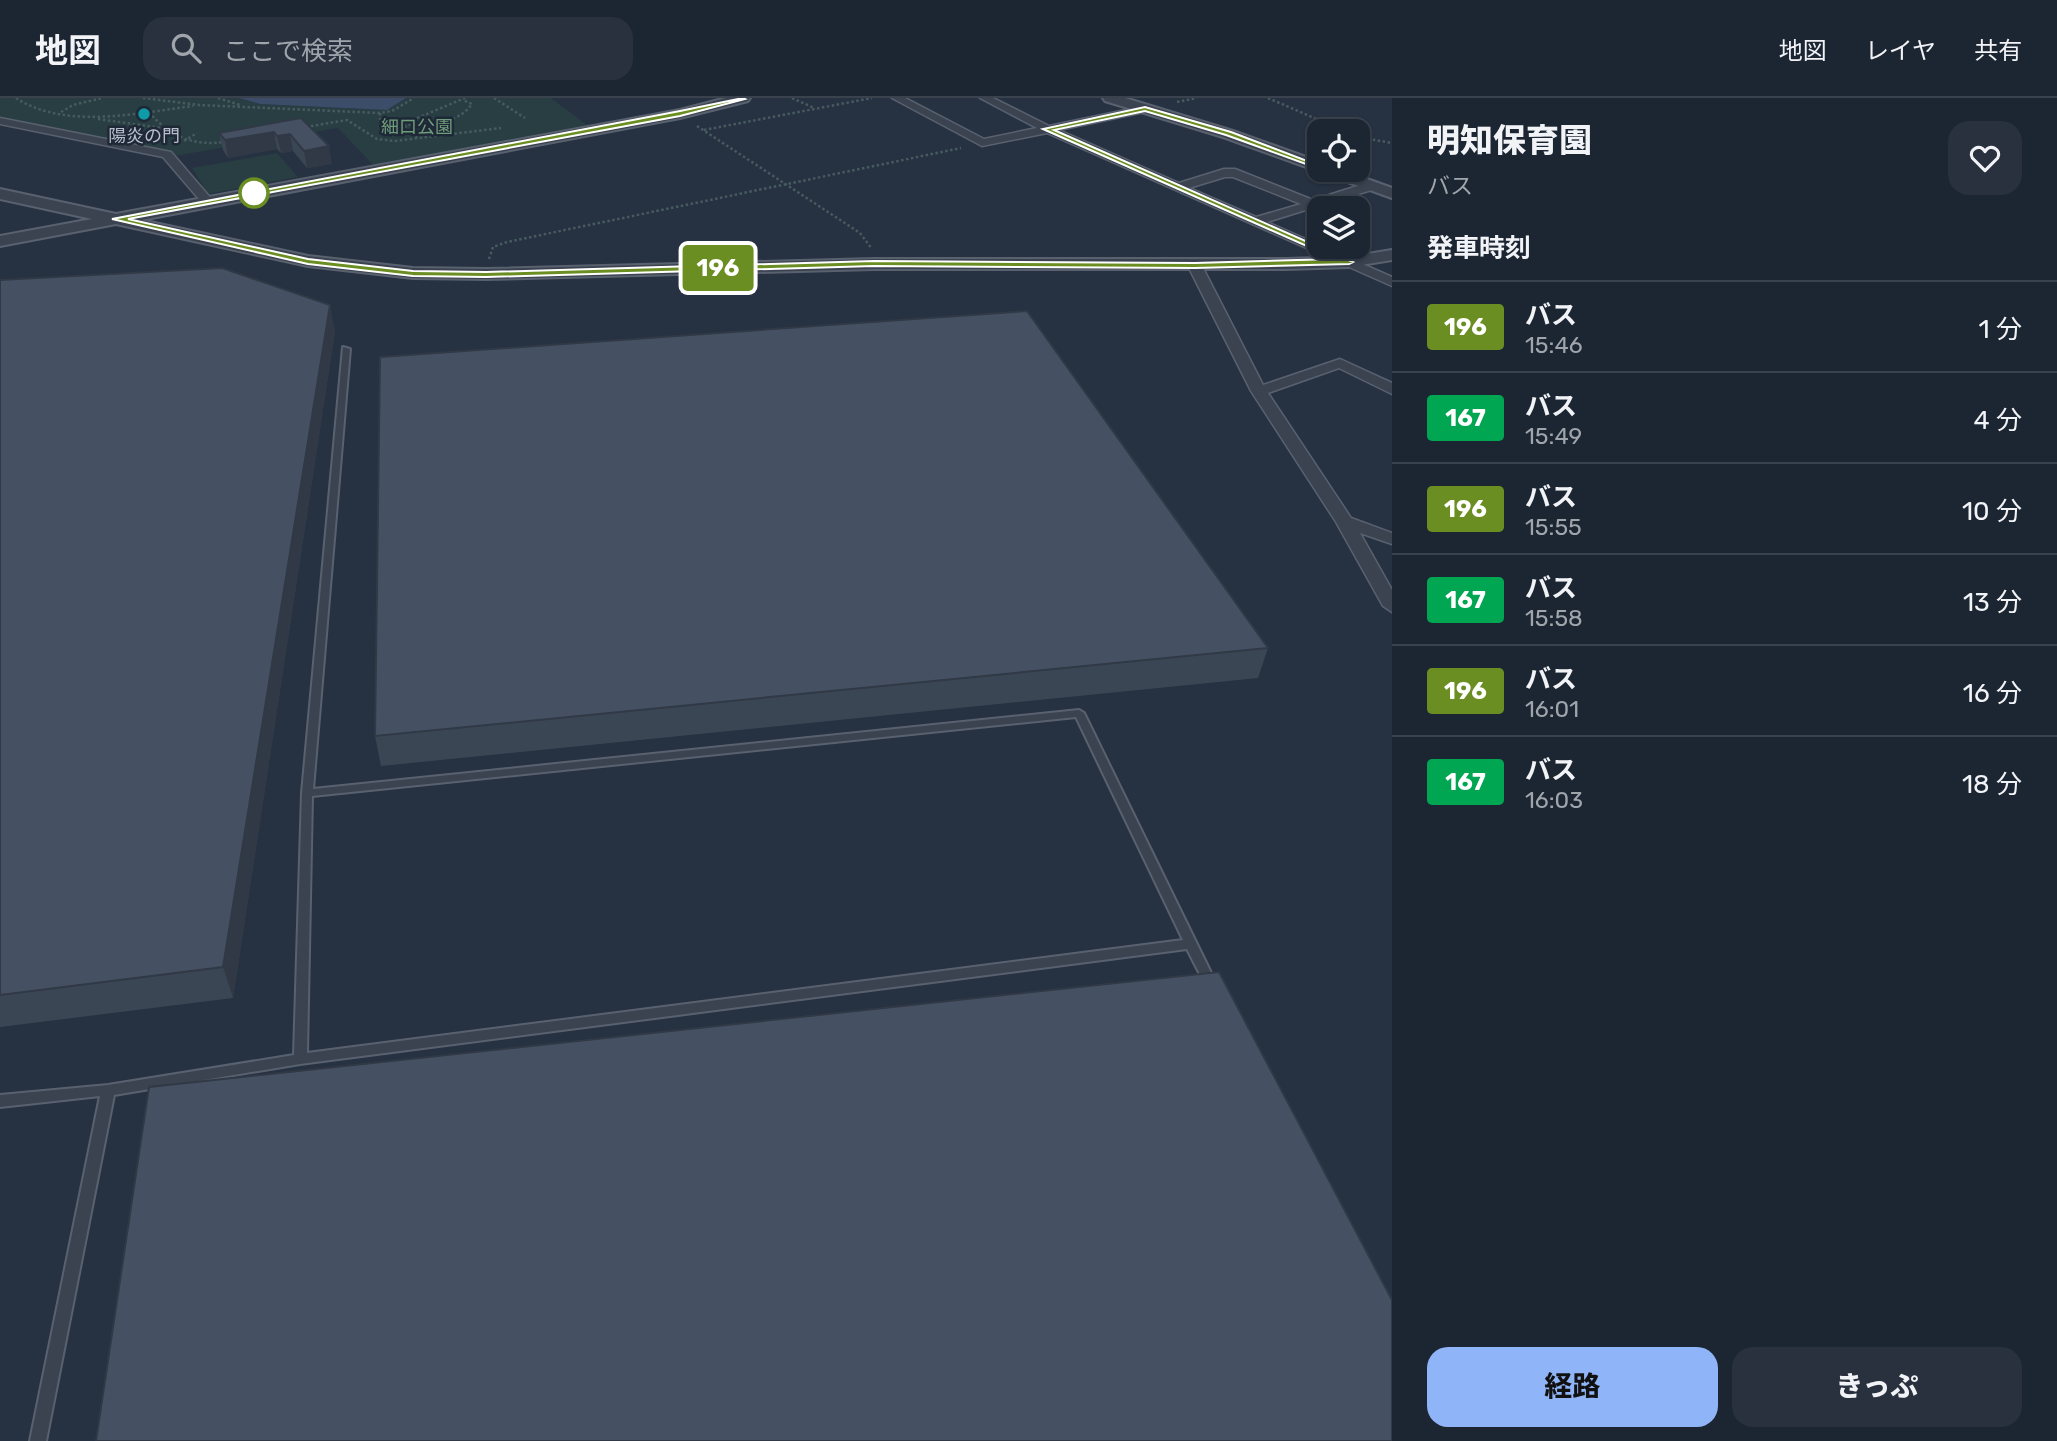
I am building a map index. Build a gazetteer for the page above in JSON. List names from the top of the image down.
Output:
{
  "parks": ["細口公園"],
  "places": ["陽炎の門"],
  "lines": ["bus line 196"],
  "page": {
    "header": "地図",
    "search": "ここで検索",
    "nav": ["地図", "レイヤ", "共有"],
    "on_map": "196",
    "heading": [
      ["明知保育園", "バス"],
      "発車時刻"
    ],
    "list": [
      {
        "mark": "196",
        "name": "バス",
        "note": "15:46",
        "value": "1 分"
      },
      {
        "mark": "167",
        "name": "バス",
        "note": "15:49",
        "value": "4 分"
      },
      {
        "mark": "196",
        "name": "バス",
        "note": "15:55",
        "value": "10 分"
      },
      {
        "mark": "167",
        "name": "バス",
        "note": "15:58",
        "value": "13 分"
      },
      {
        "mark": "196",
        "name": "バス",
        "note": "16:01",
        "value": "16 分"
      },
      {
        "mark": "167",
        "name": "バス",
        "note": "16:03",
        "value": "18 分"
      }
    ],
    "buttons": ["経路", "きっぷ"]
  }
}
